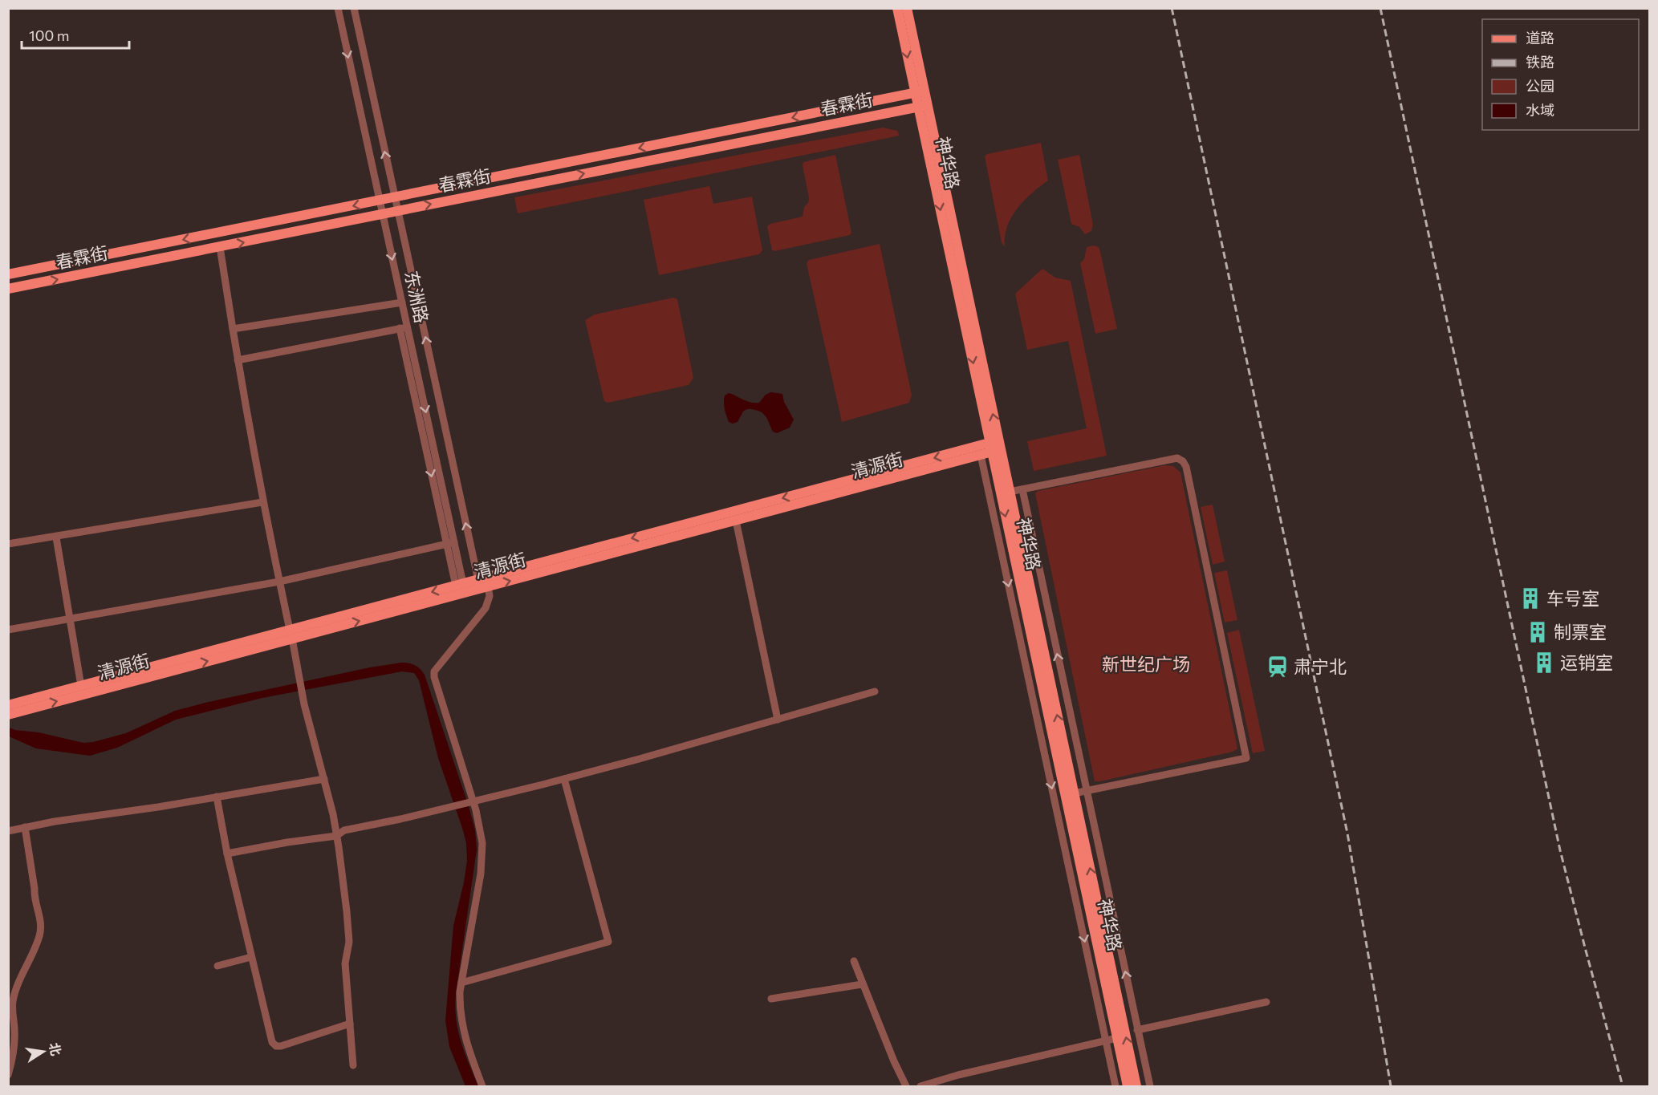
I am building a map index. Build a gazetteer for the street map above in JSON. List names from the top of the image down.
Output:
{
  "streets": {
    "main road": ["春霖街", "神华路", "清源街"],
    "street": ["东洲路"]
  },
  "crossings": [
    ["春霖街", "神华路"],
    ["春霖街", "东洲路"],
    ["神华路", "清源街"],
    ["东洲路", "清源街"]
  ],
  "parks": ["新世纪广场"],
  "places": {
    "building": ["车号室", "制票室", "运销室"],
    "station": ["肃宁北"]
  },
  "legend": [
    "道路",
    "铁路",
    "公园",
    "水域"
  ],
  "scale_bar": "100 m",
  "north": "right"
}
